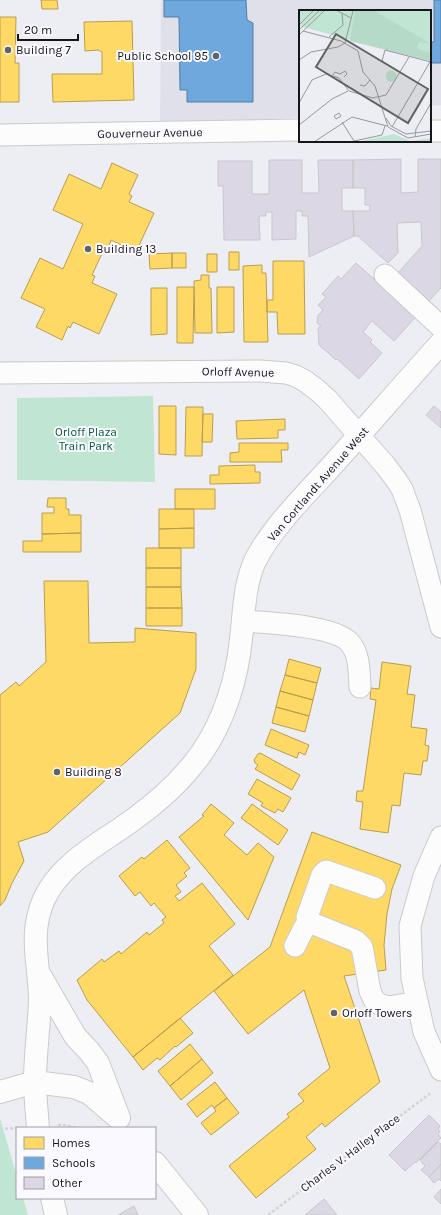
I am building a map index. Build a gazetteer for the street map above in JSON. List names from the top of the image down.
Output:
{
  "streets": {
    "main road": ["Van Cortlandt Avenue West"],
    "street": ["Gouverneur Avenue", "Orloff Avenue"],
    "path": ["Charles V. Halley Place"]
  },
  "crossings": [
    ["Orloff Avenue", "Van Cortlandt Avenue West"]
  ],
  "parks": ["Orloff Plaza Train Park"],
  "places": [
    "Building 7",
    "Public School 95",
    "Building 13",
    "Building 8",
    "Orloff Towers"
  ],
  "legend": ["Homes", "Schools", "Other"],
  "scale_bar": "20 m"
}
